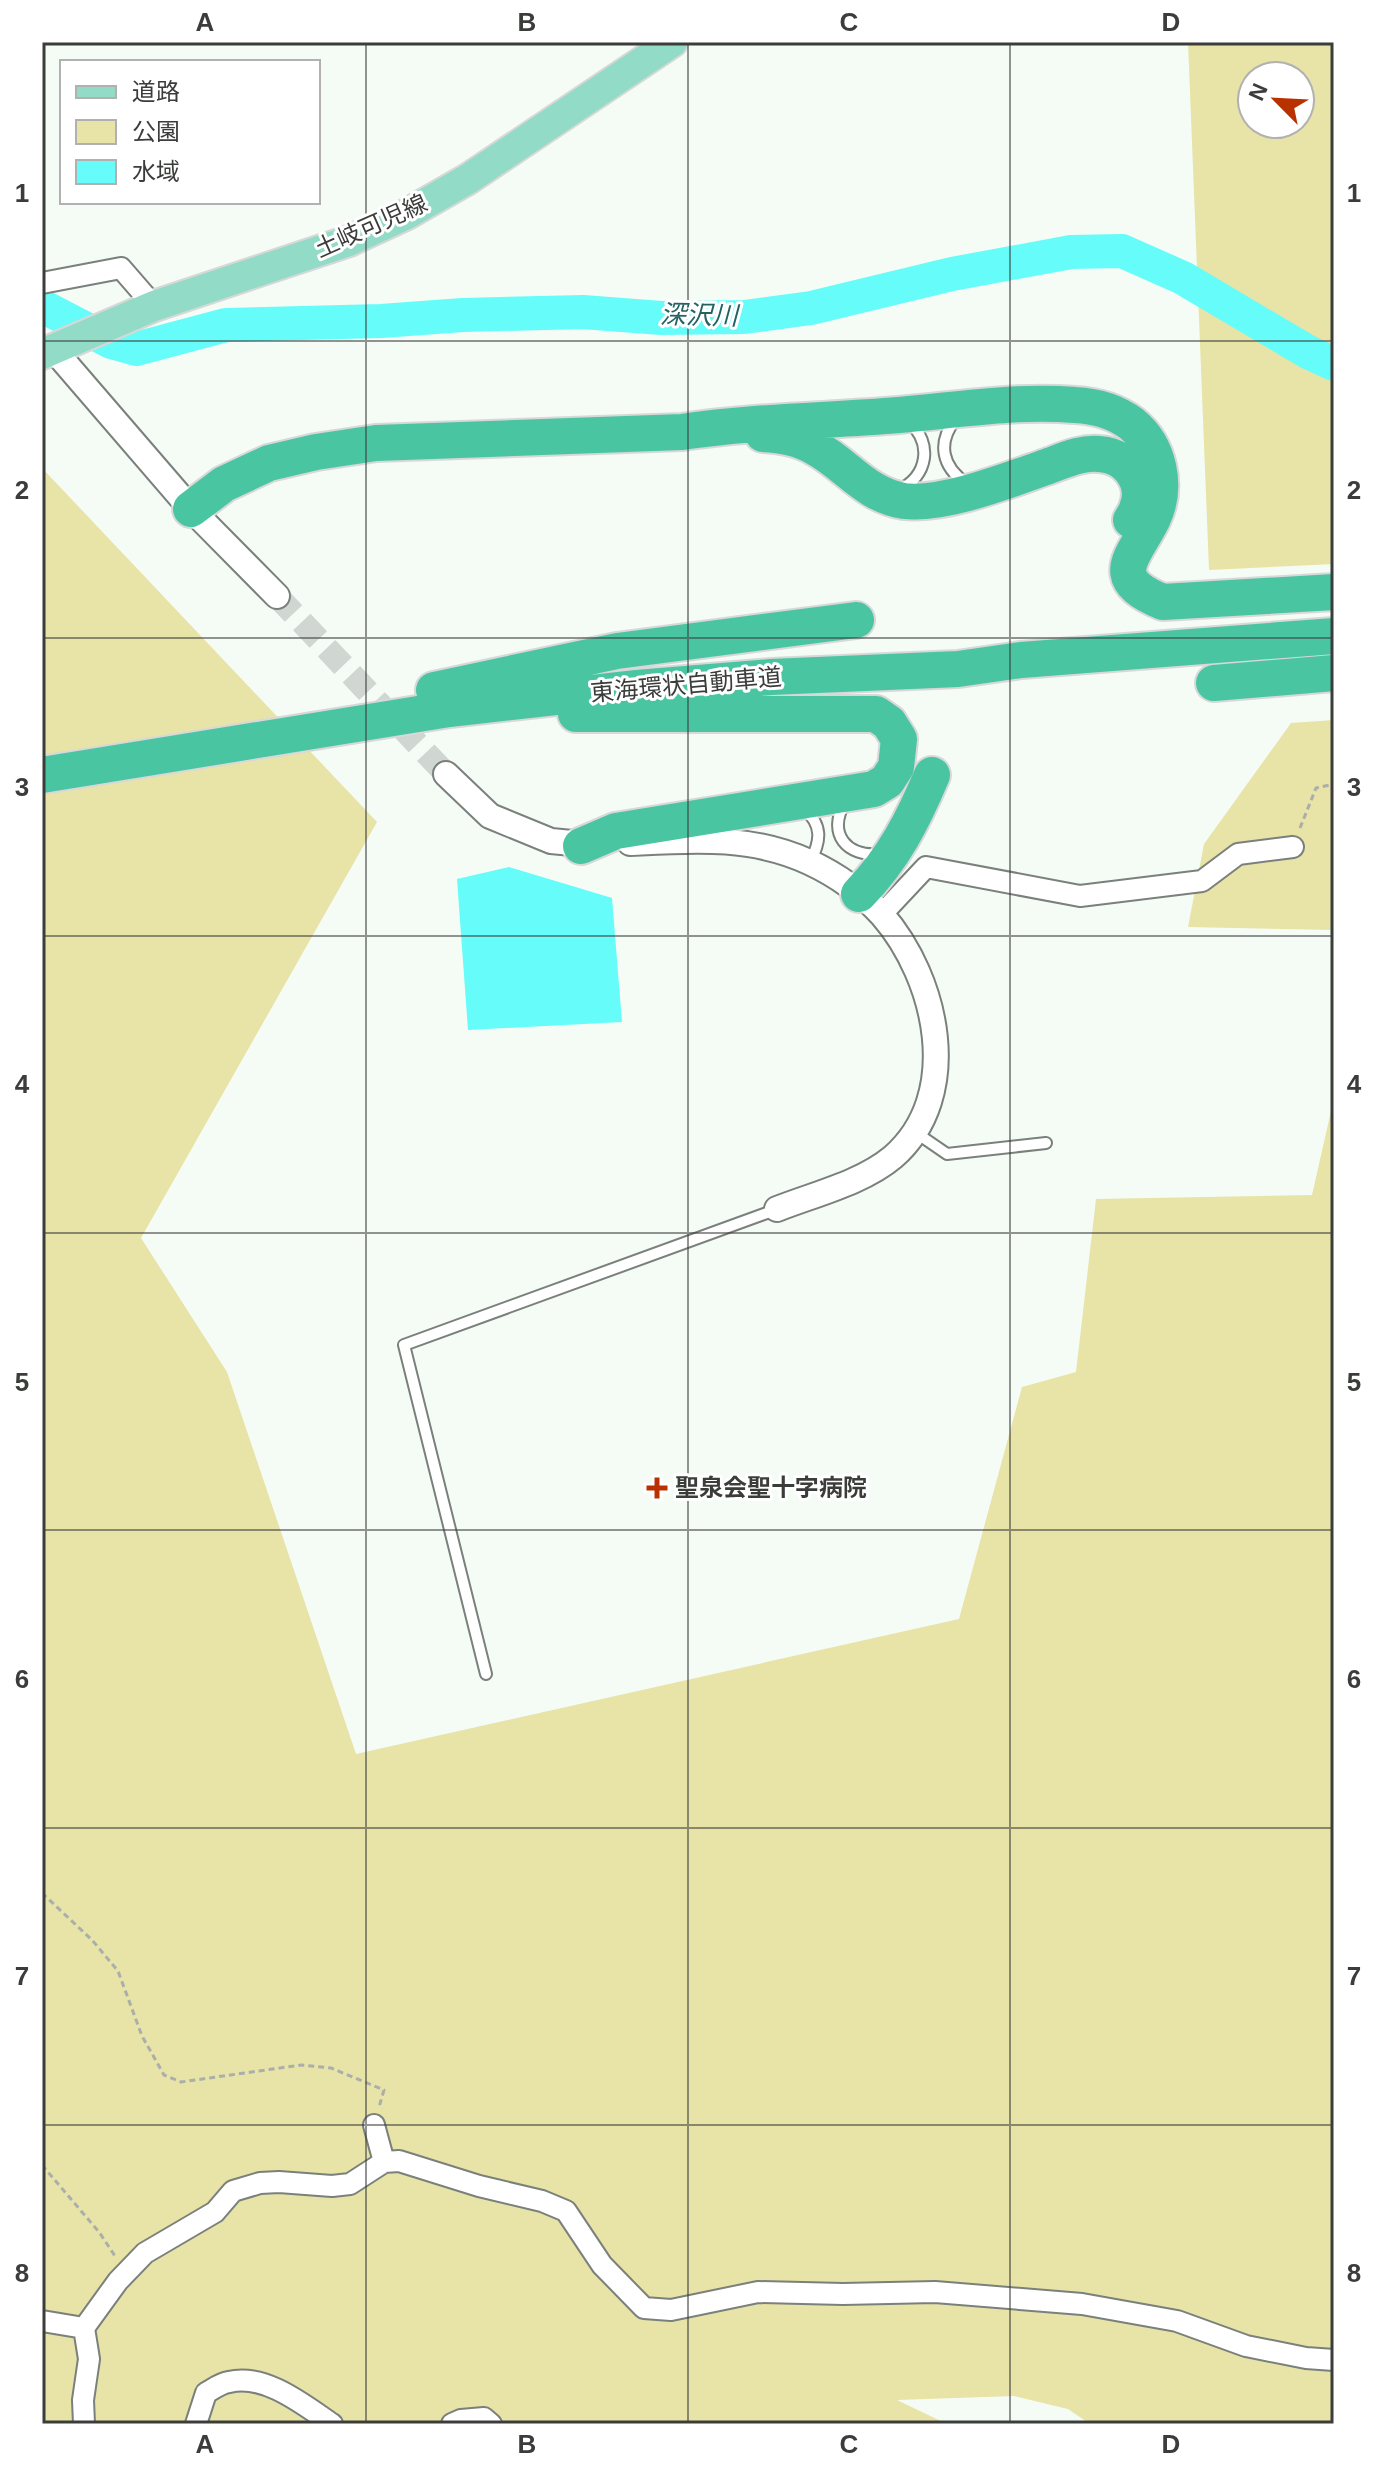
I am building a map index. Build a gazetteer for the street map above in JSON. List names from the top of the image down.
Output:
{
  "streets": {
    "highway": ["東海環状自動車道"],
    "main road": ["土岐可児線"]
  },
  "water": ["深沢川"],
  "places": {
    "health": ["聖泉会聖十字病院"]
  },
  "legend": ["道路", "公園", "水域"],
  "north": "top left",
  "grid": {
    "columns": [
      "A",
      "B",
      "C",
      "D"
    ],
    "rows": [
      "1",
      "2",
      "3",
      "4",
      "5",
      "6",
      "7",
      "8"
    ]
  }
}
